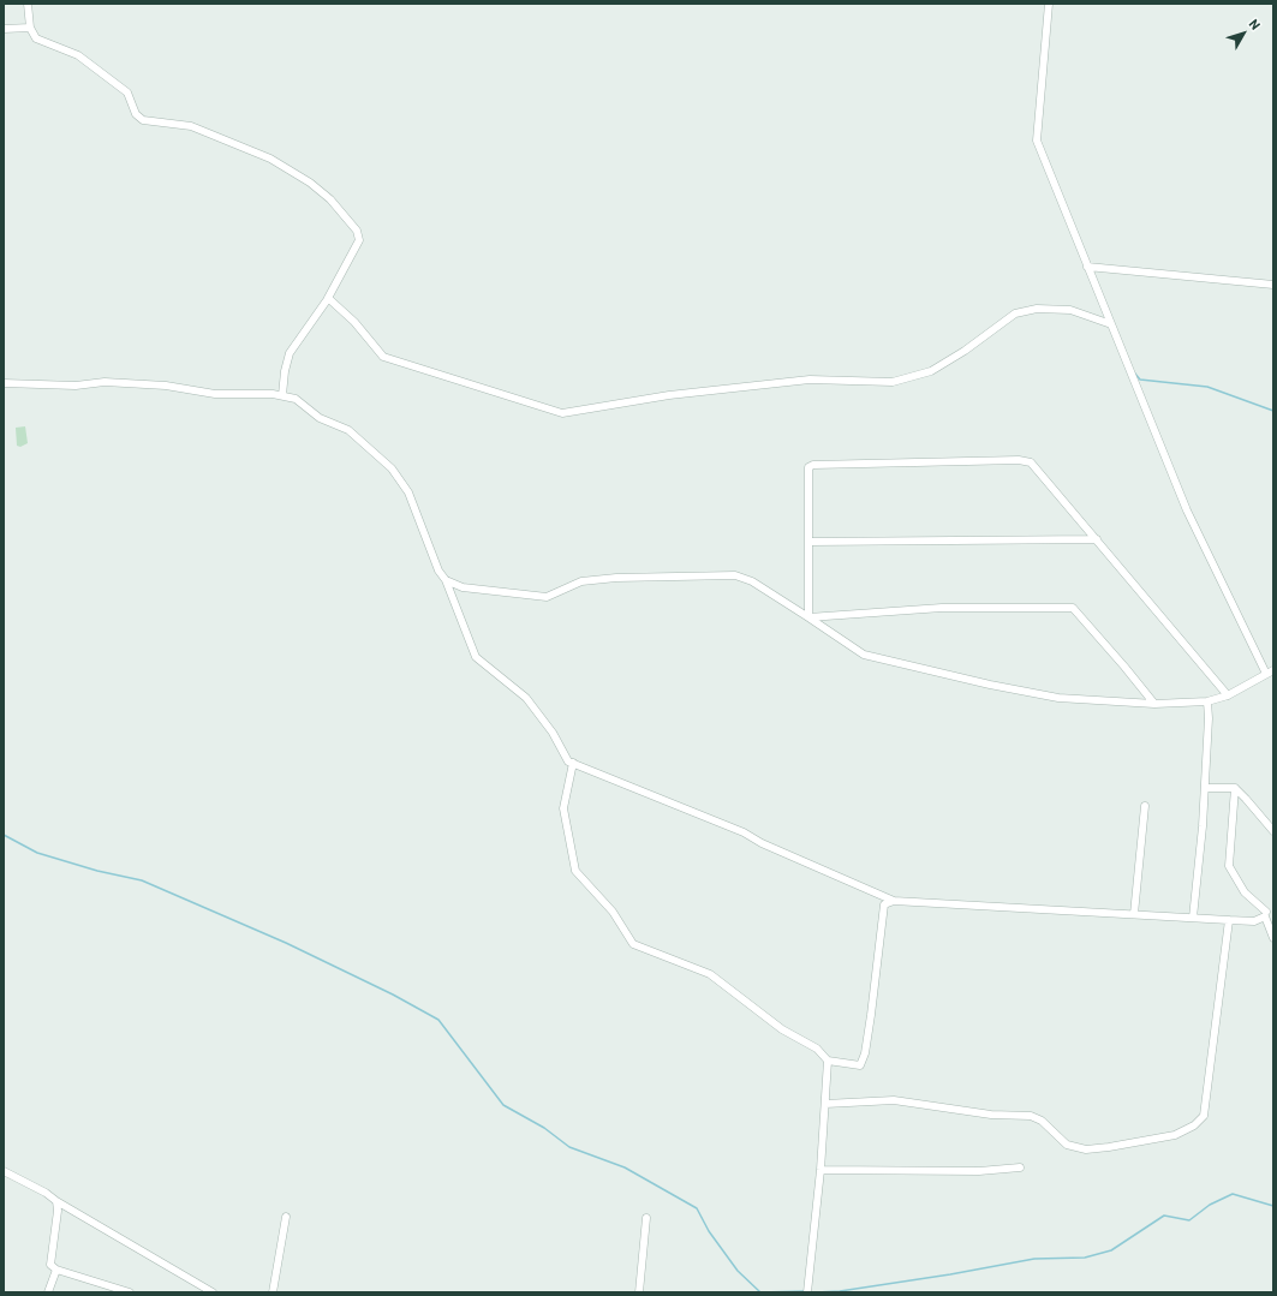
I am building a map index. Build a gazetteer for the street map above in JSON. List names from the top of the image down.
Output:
{
  "north": "top right"
}
